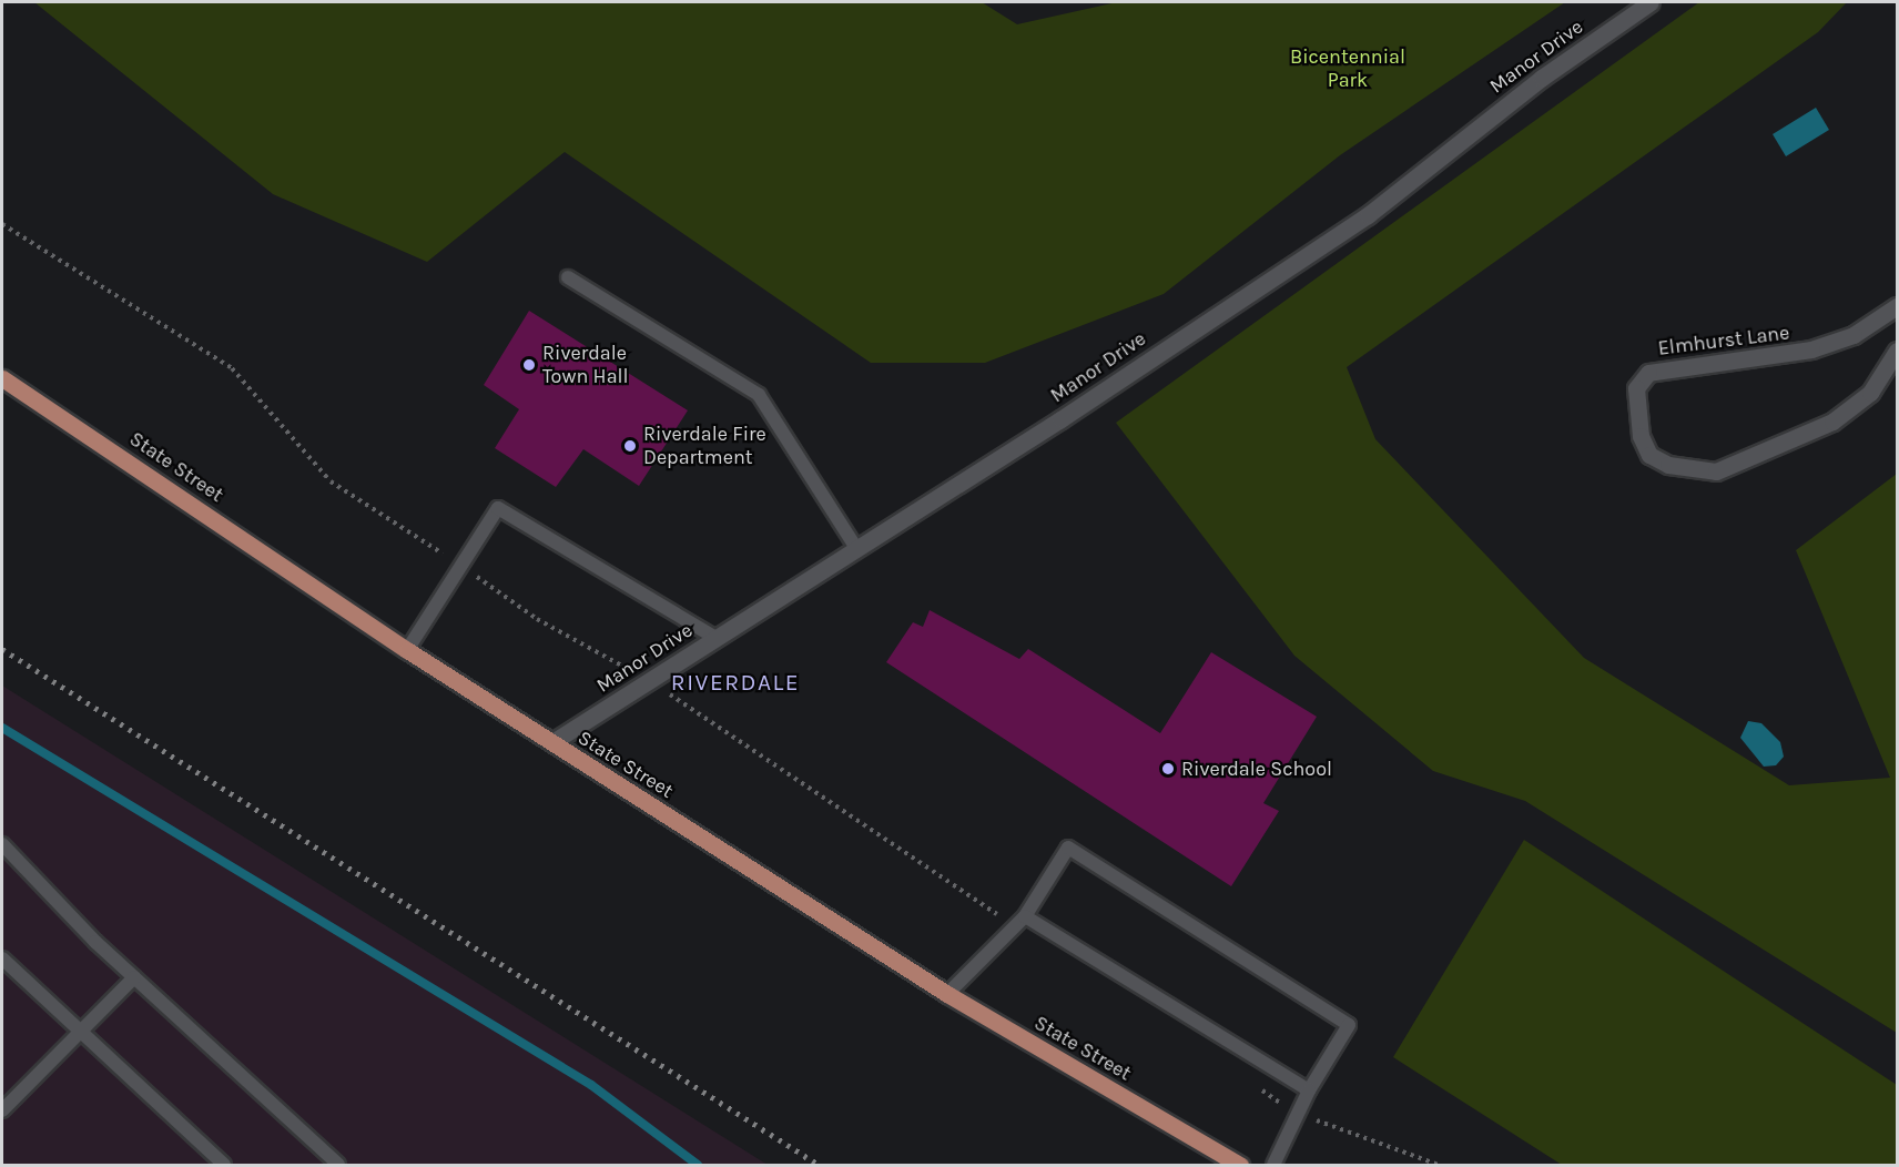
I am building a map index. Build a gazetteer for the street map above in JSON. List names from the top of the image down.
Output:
{
  "streets": {
    "main road": ["State Street"],
    "street": ["Manor Drive", "Elmhurst Lane"]
  },
  "crossings": [
    ["Manor Drive", "State Street"]
  ],
  "districts": ["RIVERDALE"],
  "parks": ["Bicentennial Park"],
  "places": ["Riverdale Town Hall", "Riverdale Fire Department", "Riverdale School"]
}
